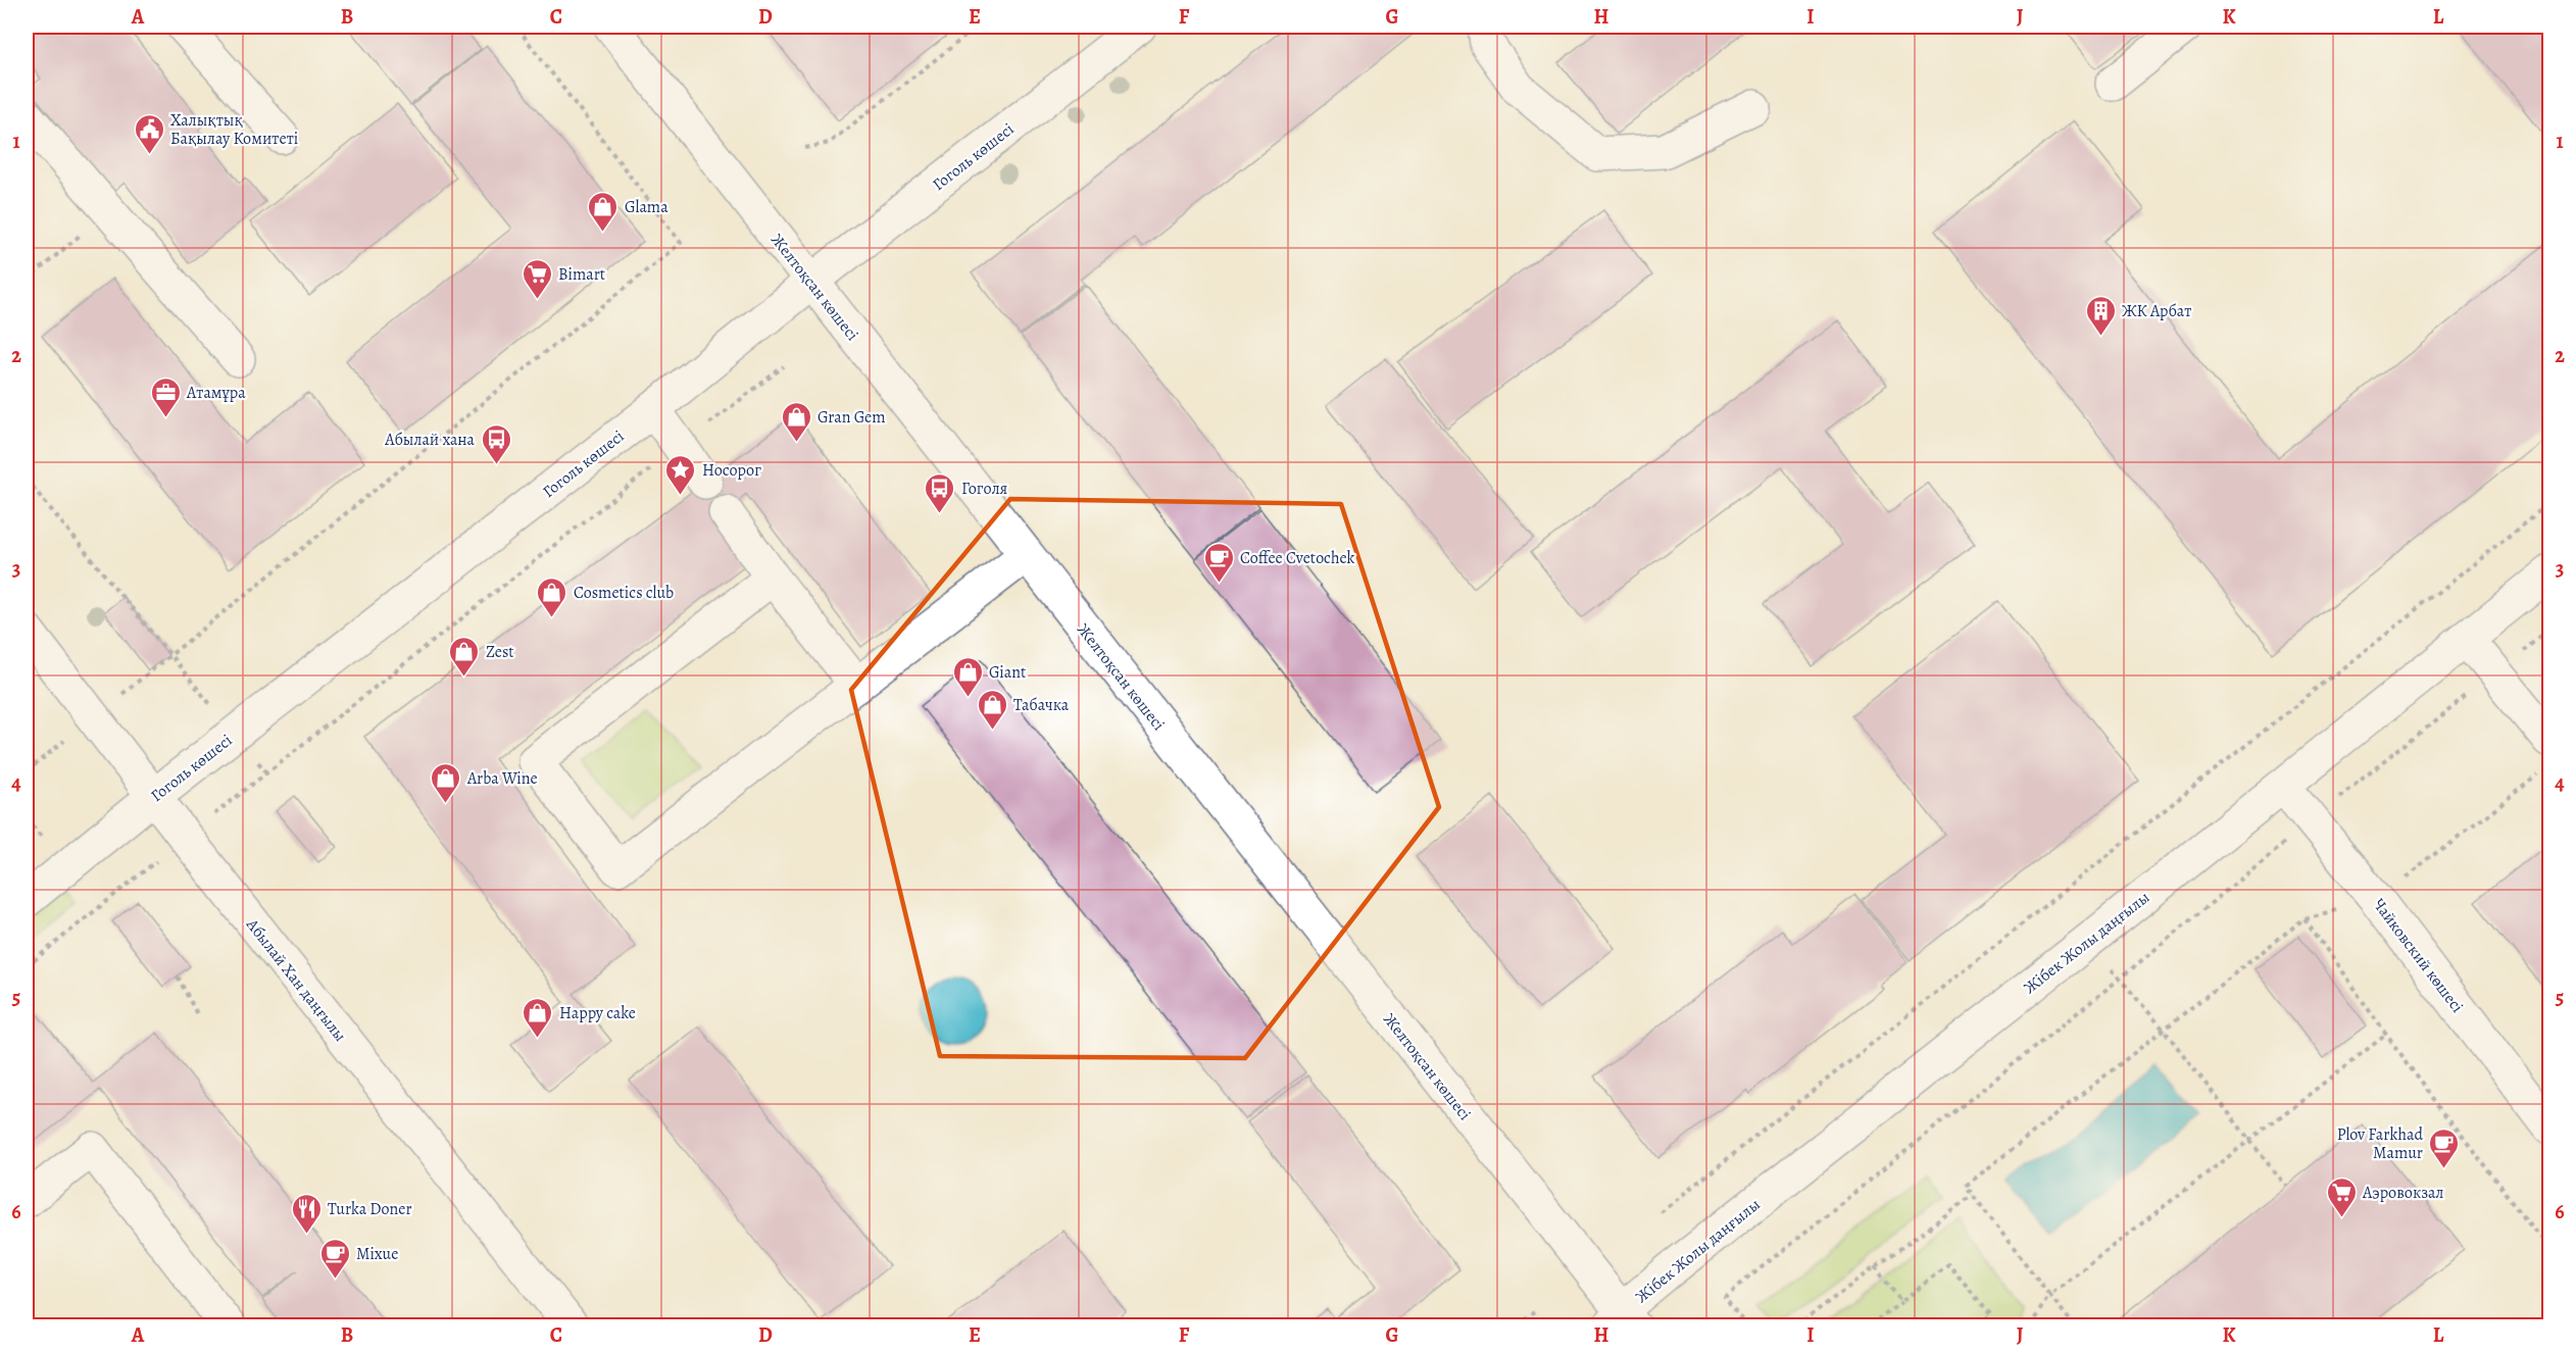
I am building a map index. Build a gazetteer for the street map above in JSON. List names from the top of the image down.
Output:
{
  "streets": {
    "main road": [
      "Гоголь көшесі",
      "Желтоқсан көшесі",
      "Жібек Жолы даңғылы",
      "Чайковский көшесі",
      "Абылай Хан даңғылы"
    ]
  },
  "crossings": [
    ["Гоголь көшесі", "Желтоқсан көшесі"],
    ["Гоголь көшесі", "Абылай Хан даңғылы"],
    ["Желтоқсан көшесі", "Жібек Жолы даңғылы"],
    ["Жібек Жолы даңғылы", "Чайковский көшесі"]
  ],
  "places": {
    "public building": ["Халықтық Бақылау Комитеті"],
    "shop": [
      "Glama",
      "Gran Gem",
      "Cosmetics club",
      "Zest",
      "Giant",
      "Табачка",
      "Arba Wine",
      "Happy cake"
    ],
    "supermarket": ["Bimart", "Аэровокзал"],
    "building": ["ЖК Арбат"],
    "office": ["Атамұра"],
    "bus stop": ["Абылай хана", "Гоголя"],
    "place": ["Носорог"],
    "cafe": ["Coffee Cvetochek", "Plov Farkhad Mamur", "Mixue"],
    "restaurant": ["Turka Doner"]
  },
  "grid": {
    "columns": [
      "A",
      "B",
      "C",
      "D",
      "E",
      "F",
      "G",
      "H",
      "I",
      "J",
      "K",
      "L"
    ],
    "rows": [
      "1",
      "2",
      "3",
      "4",
      "5",
      "6"
    ]
  }
}
